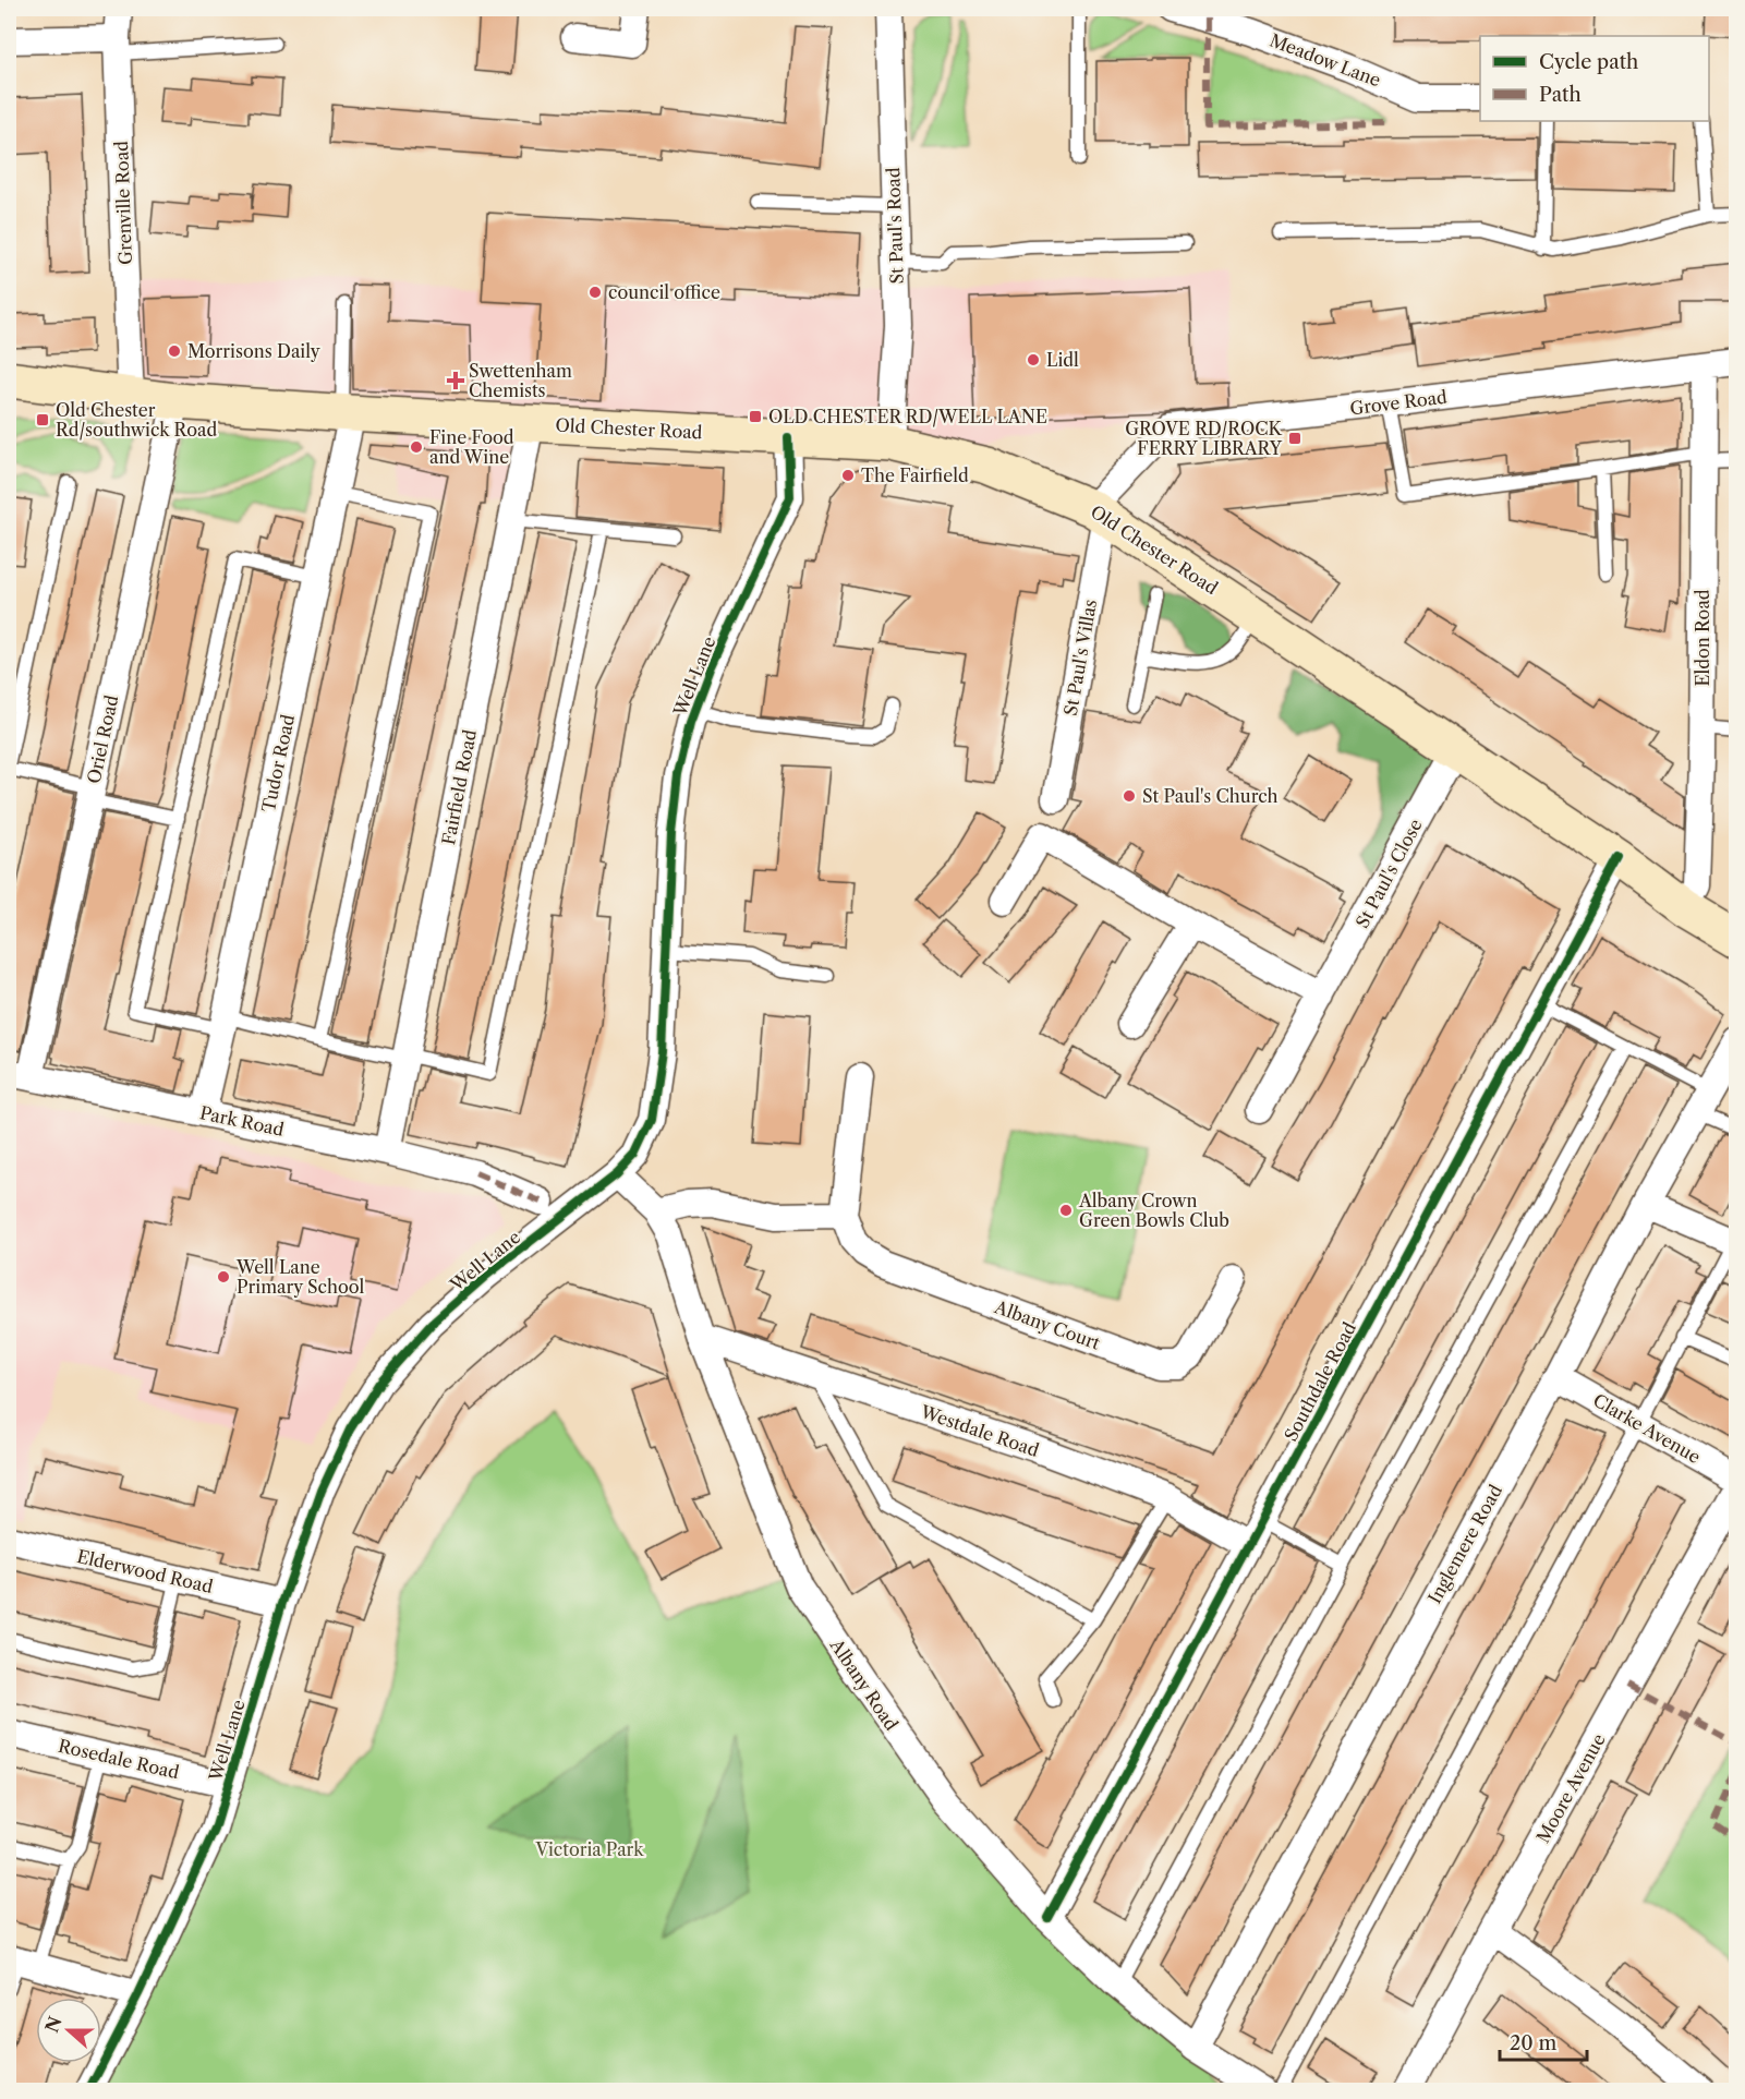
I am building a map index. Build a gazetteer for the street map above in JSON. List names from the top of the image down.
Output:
{
  "streets": {
    "main road": ["Old Chester Road"],
    "street": [
      "Meadow Lane",
      "Grenville Road",
      "St Paul's Road",
      "Grove Road",
      "Eldon Road",
      "St Paul's Villas",
      "Well Lane",
      "Oriel Road",
      "Tudor Road",
      "Fairfield Road",
      "St Paul's Close",
      "Park Road",
      "Albany Court",
      "Southdale Road",
      "Clarke Avenue",
      "Westdale Road",
      "Inglemere Road",
      "Elderwood Road",
      "Albany Road",
      "Rosedale Road",
      "Moore Avenue"
    ]
  },
  "crossings": [
    ["Grenville Road", "Old Chester Road"],
    ["St Paul's Road", "Old Chester Road"],
    ["Grove Road", "Old Chester Road"],
    ["Grove Road", "Eldon Road"],
    ["Grove Road", "St Paul's Villas"],
    ["Old Chester Road", "Eldon Road"],
    ["Old Chester Road", "St Paul's Villas"],
    ["Old Chester Road", "Well Lane"],
    ["Old Chester Road", "Oriel Road"],
    ["Old Chester Road", "Tudor Road"],
    ["Old Chester Road", "Fairfield Road"],
    ["Old Chester Road", "St Paul's Close"],
    ["Old Chester Road", "Southdale Road"],
    ["Well Lane", "Elderwood Road"],
    ["Well Lane", "Albany Road"],
    ["Well Lane", "Rosedale Road"],
    ["Oriel Road", "Park Road"],
    ["Tudor Road", "Park Road"],
    ["Fairfield Road", "Park Road"],
    ["Southdale Road", "Westdale Road"],
    ["Southdale Road", "Albany Road"],
    ["Clarke Avenue", "Inglemere Road"],
    ["Westdale Road", "Albany Road"],
    ["Inglemere Road", "Albany Road"]
  ],
  "parks": ["Victoria Park"],
  "places": {
    "other": [
      "council office",
      "Morrisons Daily",
      "Lidl",
      "Fine Food and Wine",
      "The Fairfield",
      "St Paul's Church",
      "Albany Crown Green Bowls Club",
      "Well Lane Primary School"
    ],
    "health": ["Swettenham Chemists"],
    "transit": ["OLD CHESTER RD/WELL LANE", "Old Chester Rd/southwick Road", "GROVE RD/ROCK FERRY LIBRARY"]
  },
  "legend": ["Cycle path", "Path"],
  "scale_bar": "20 m",
  "north": "left"
}
